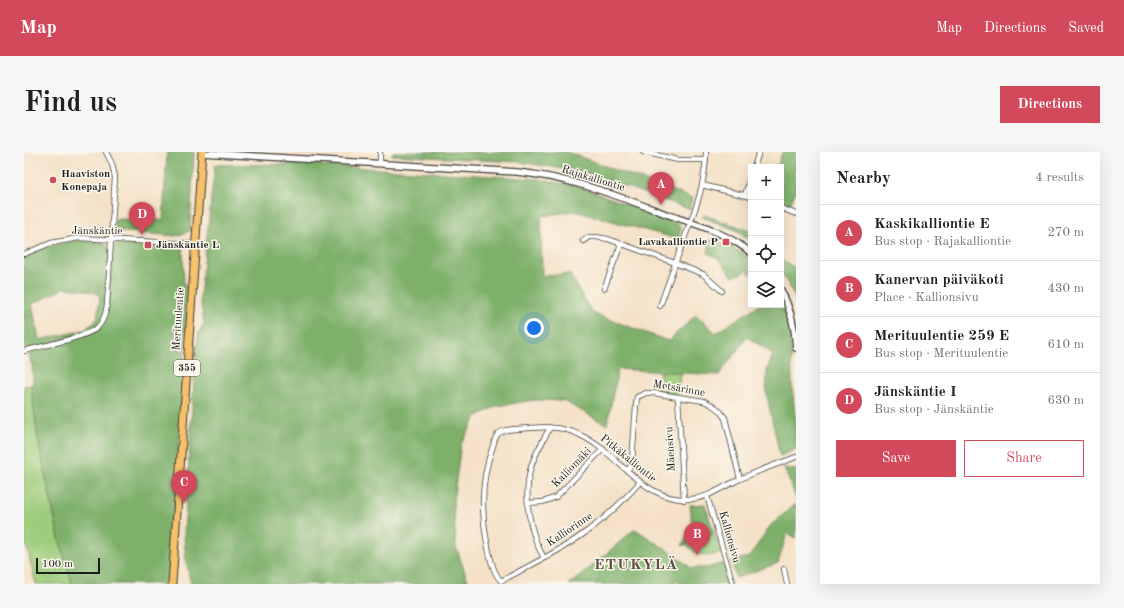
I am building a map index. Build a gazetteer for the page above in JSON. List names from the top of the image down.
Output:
{
  "streets": {
    "main road": ["Merituulentie", "355"],
    "street": [
      "Rajakalliontie",
      "Jänskäntie",
      "Metsärinne",
      "Mäensivu",
      "Pitkäkalliontie",
      "Kalliomäki",
      "Kalliorinne",
      "Kallionsivu"
    ]
  },
  "crossings": [
    ["Rajakalliontie", "Merituulentie"],
    ["Jänskäntie", "Merituulentie"],
    ["Metsärinne", "Mäensivu"],
    ["Metsärinne", "Pitkäkalliontie"],
    ["Mäensivu", "Pitkäkalliontie"],
    ["Pitkäkalliontie", "Kalliomäki"],
    ["Pitkäkalliontie", "Kalliorinne"],
    ["Pitkäkalliontie", "Kallionsivu"]
  ],
  "districts": ["ETUKYLÄ"],
  "places": {
    "other": ["Haaviston Konepaja"],
    "transit": ["Lavakalliontie P", "Jänskäntie L"]
  },
  "scale_bar": "100 m",
  "page": {
    "header": "Map",
    "nav": ["Map", "Directions", "Saved"],
    "buttons": [
      "Directions",
      ["Save", "Share"]
    ],
    "title": "Find us",
    "heading": ["Nearby", "4 results"],
    "map_buttons": ["+", "−"],
    "pins": [
      "A",
      "D",
      "C",
      "B"
    ],
    "list": [
      {
        "mark": "A",
        "name": "Kaskikalliontie E",
        "note": "Bus stop · Rajakalliontie",
        "value": "270 m"
      },
      {
        "mark": "B",
        "name": "Kanervan päiväkoti",
        "note": "Place · Kallionsivu",
        "value": "430 m"
      },
      {
        "mark": "C",
        "name": "Merituulentie 259 E",
        "note": "Bus stop · Merituulentie",
        "value": "610 m"
      },
      {
        "mark": "D",
        "name": "Jänskäntie I",
        "note": "Bus stop · Jänskäntie",
        "value": "630 m"
      }
    ],
    "scale": "100 m"
  }
}
